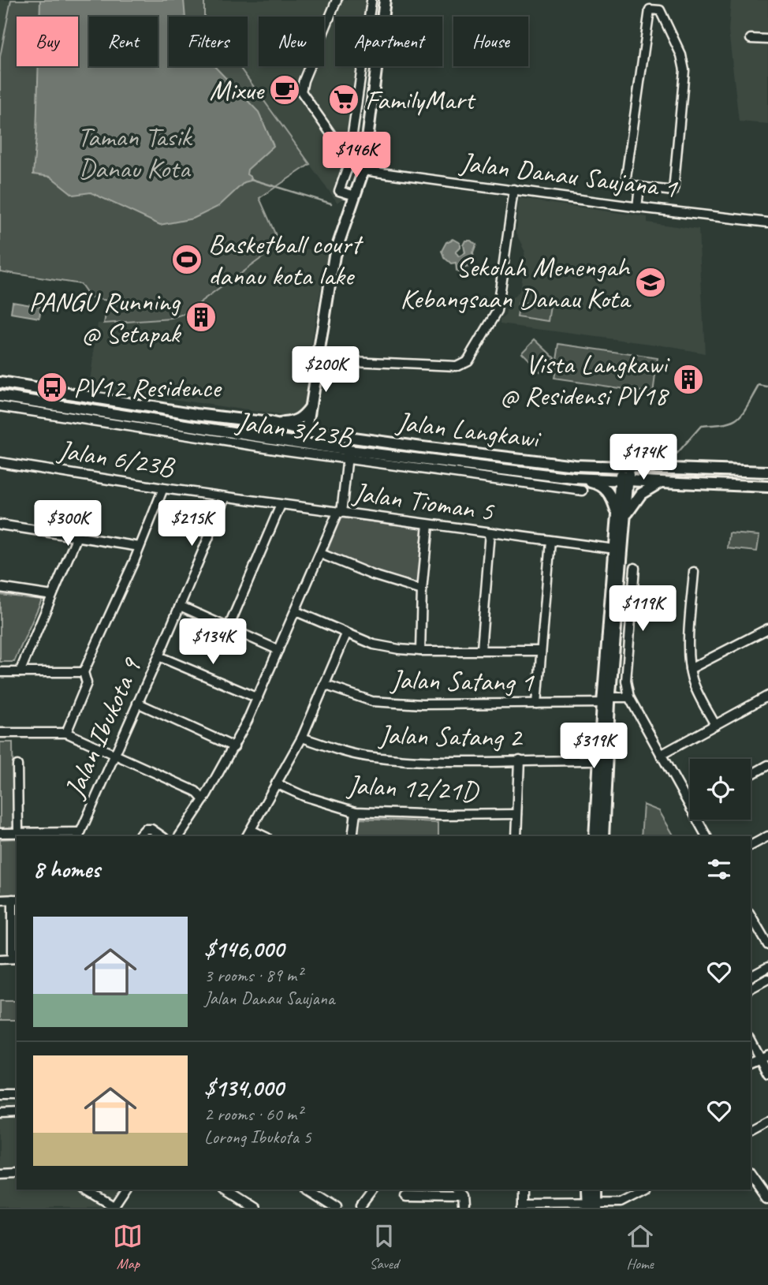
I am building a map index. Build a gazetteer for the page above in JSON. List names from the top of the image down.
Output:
{
  "streets": {
    "street": [
      "Jalan Danau Saujana 1",
      "Jalan 3/23B",
      "Jalan Langkawi",
      "Jalan 6/23B",
      "Jalan Tioman 5",
      "Jalan Satang 1",
      "Jalan Ibukota 9",
      "Jalan Satang 2",
      "Jalan 12/21D"
    ]
  },
  "crossings": [
    ["Jalan 3/23B", "Jalan Langkawi"],
    ["Jalan 6/23B", "Jalan Tioman 5"],
    ["Jalan 6/23B", "Jalan Ibukota 9"],
    ["Jalan Tioman 5", "Jalan Ibukota 9"]
  ],
  "parks": ["Taman Tasik Danau Kota"],
  "places": {
    "cafe": ["Mixue"],
    "supermarket": ["FamilyMart"],
    "sports": ["Basketball court danau kota lake"],
    "school or university": ["Sekolah Menengah Kebangsaan Danau Kota"],
    "building": ["PANGU Running @ Setapak", "Vista Langkawi @ Residensi PV18"],
    "bus stop": ["PV12 Residence"]
  },
  "page": {
    "chip": [
      "Buy",
      "Rent",
      "Filters",
      "New",
      "Apartment",
      "House"
    ],
    "price": [
      "$146K",
      "$200K",
      "$174K",
      "$300K",
      "$215K",
      "$119K",
      "$134K",
      "$319K"
    ],
    "heading": "8 homes",
    "list": [
      {
        "name": "$146,000",
        "note": "3 rooms · 89 m² · Jalan Danau Saujana"
      },
      {
        "name": "$134,000",
        "note": "2 rooms · 60 m² · Lorong Ibukota 5"
      }
    ],
    "tabs": ["Map", "Saved", "Home"]
  }
}
